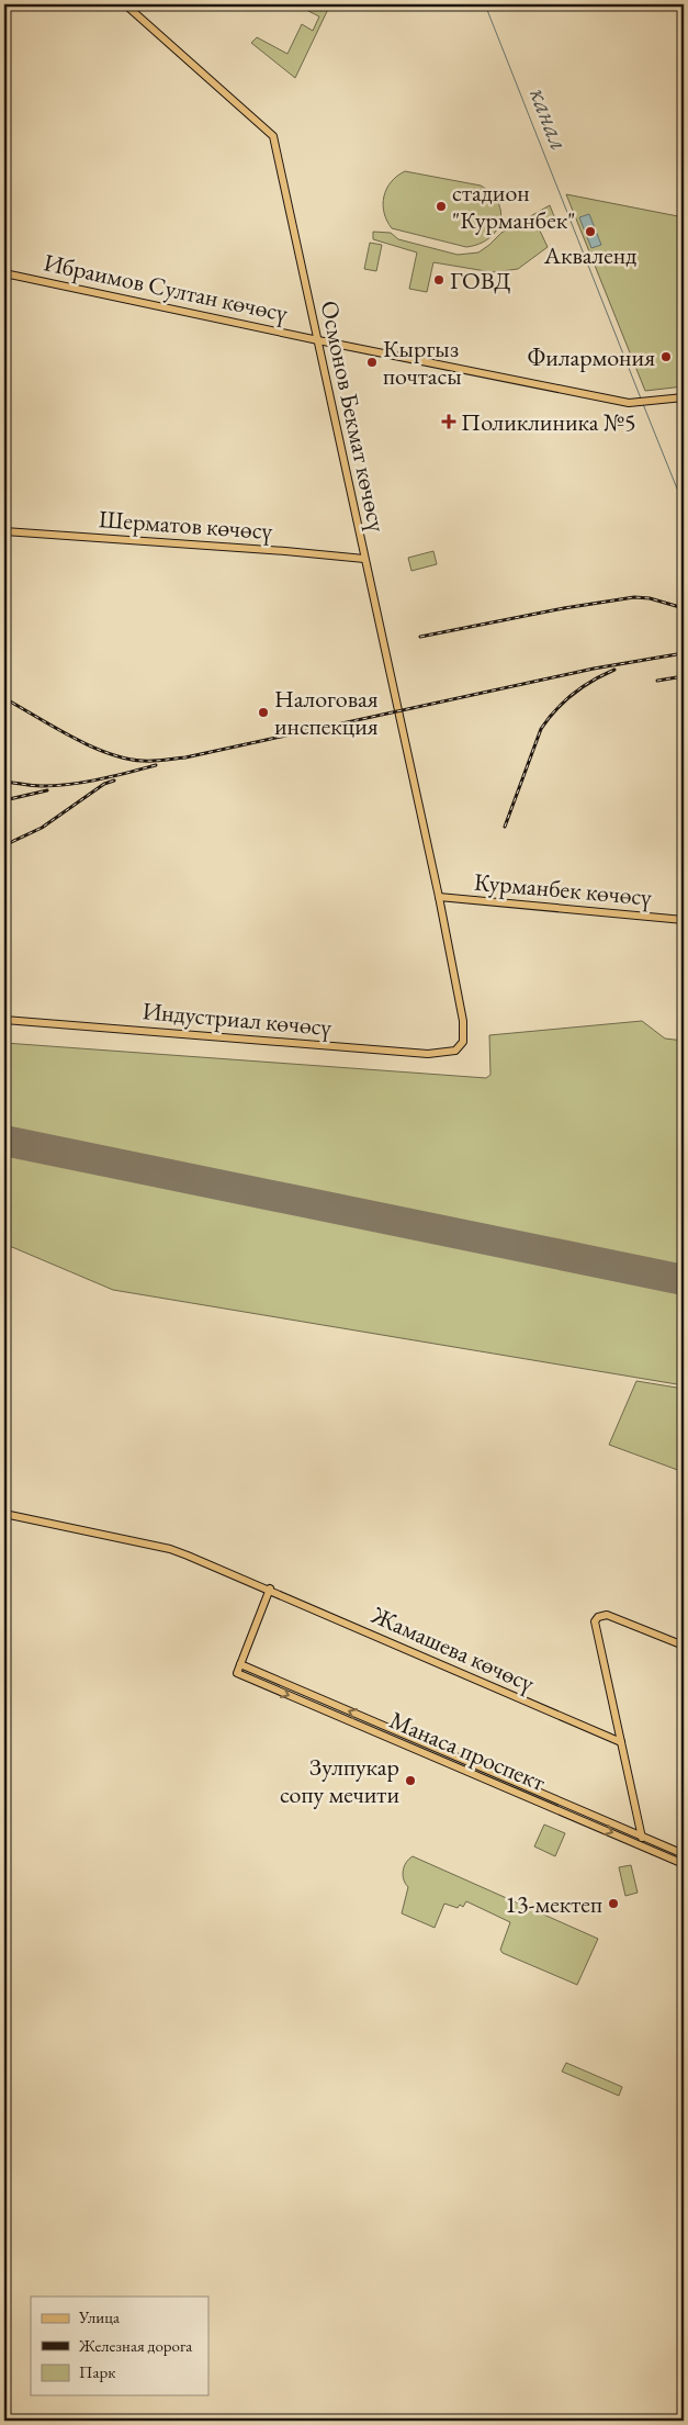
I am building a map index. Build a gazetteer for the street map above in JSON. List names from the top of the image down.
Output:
{
  "streets": {
    "main road": [
      "Ибраимов Султан көчөсү",
      "Осмонов Бекмат көчөсү",
      "Шерматов көчөсү",
      "Курманбек көчөсү",
      "Индустриал көчөсү",
      "Жамашева көчөсү",
      "Манаса проспект"
    ]
  },
  "crossings": [
    ["Ибраимов Султан көчөсү", "Осмонов Бекмат көчөсү"],
    ["Осмонов Бекмат көчөсү", "Шерматов көчөсү"],
    ["Осмонов Бекмат көчөсү", "Курманбек көчөсү"],
    ["Осмонов Бекмат көчөсү", "Индустриал көчөсү"]
  ],
  "water": ["канал"],
  "places": {
    "other": [
      "стадион \"Курманбек\"",
      "Акваленд",
      "ГОВД",
      "Филармония",
      "Кыргыз почтасы",
      "Налоговая инспекция",
      "Зулпукар сопу мечити",
      "13-мектеп"
    ],
    "health": ["Поликлиника №5"]
  },
  "legend": ["Улица", "Железная дорога", "Парк"]
}
